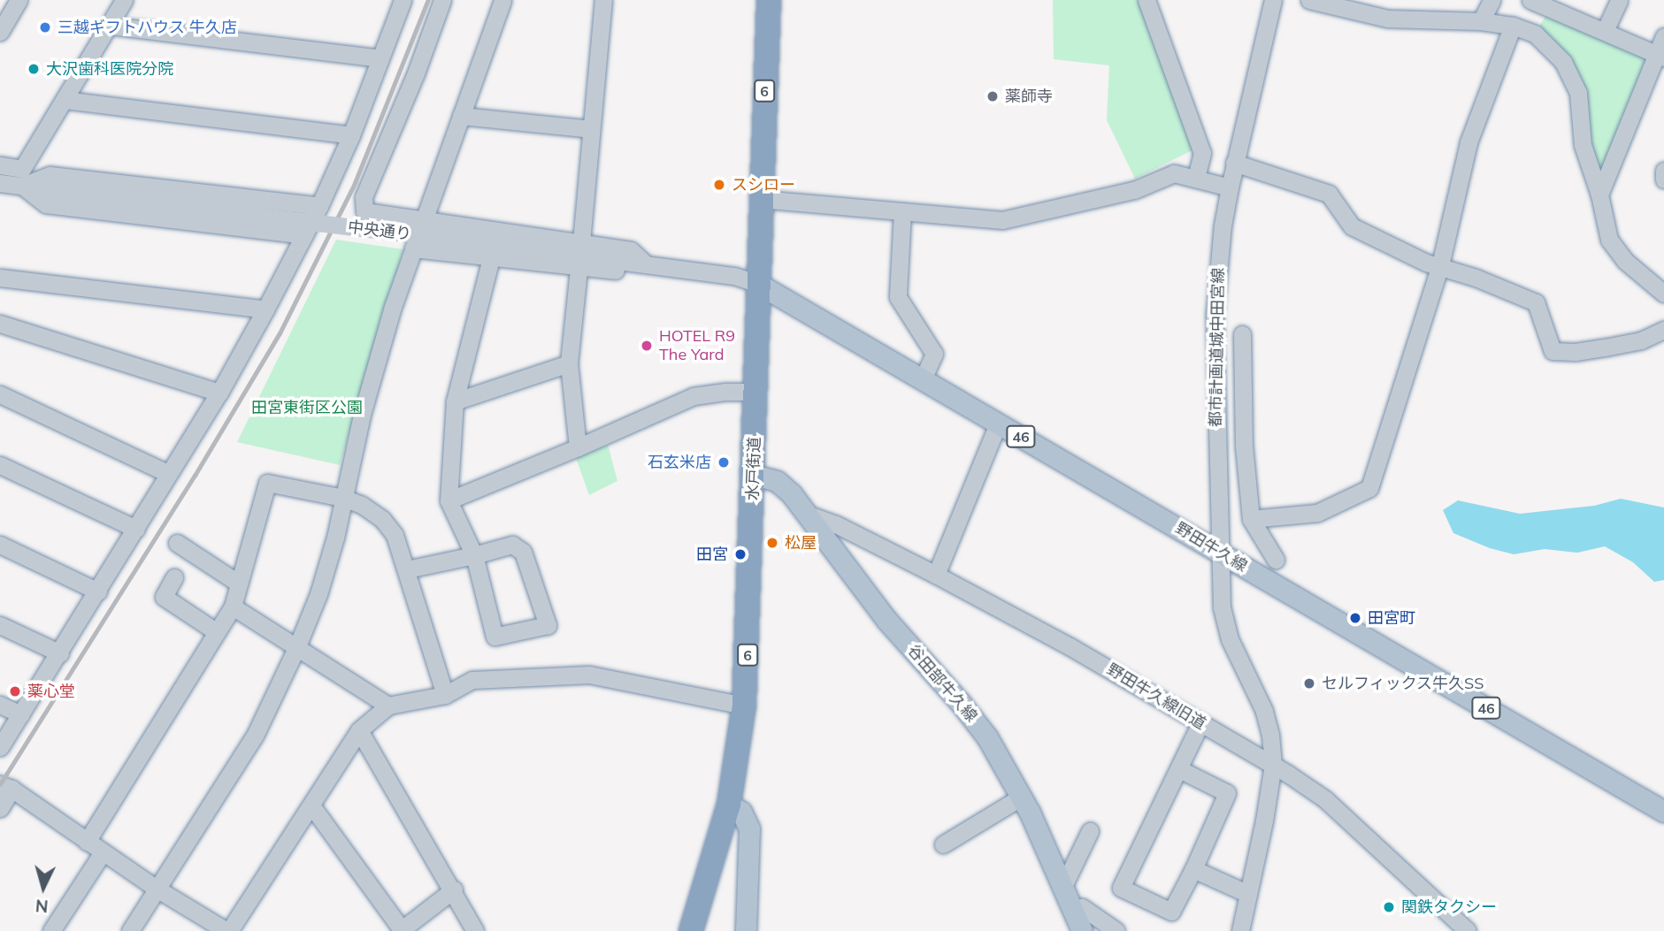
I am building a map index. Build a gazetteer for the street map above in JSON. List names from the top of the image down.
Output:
{
  "streets": {
    "highway": ["6", "水戸街道"],
    "main road": ["46", "野田牛久線", "谷田部牛久線"],
    "street": ["中央通り", "都市計画道城中田宮線", "野田牛久線旧道"]
  },
  "crossings": [
    ["中央通り", "水戸街道"],
    ["中央通り", "野田牛久線"],
    ["都市計画道城中田宮線", "野田牛久線"],
    ["都市計画道城中田宮線", "野田牛久線旧道"],
    ["水戸街道", "野田牛久線"],
    ["水戸街道", "谷田部牛久線"],
    ["谷田部牛久線", "野田牛久線旧道"]
  ],
  "parks": ["田宮東街区公園"],
  "places": [
    "三越ギフトハウス 牛久店",
    "大沢歯科医院分院",
    "薬師寺",
    "スシロー",
    "HOTEL R9 The Yard",
    "石玄米店",
    "松屋",
    "田宮",
    "田宮町",
    "セルフィックス牛久SS",
    "薬心堂",
    "関鉄タクシー"
  ],
  "north": "bottom"
}
